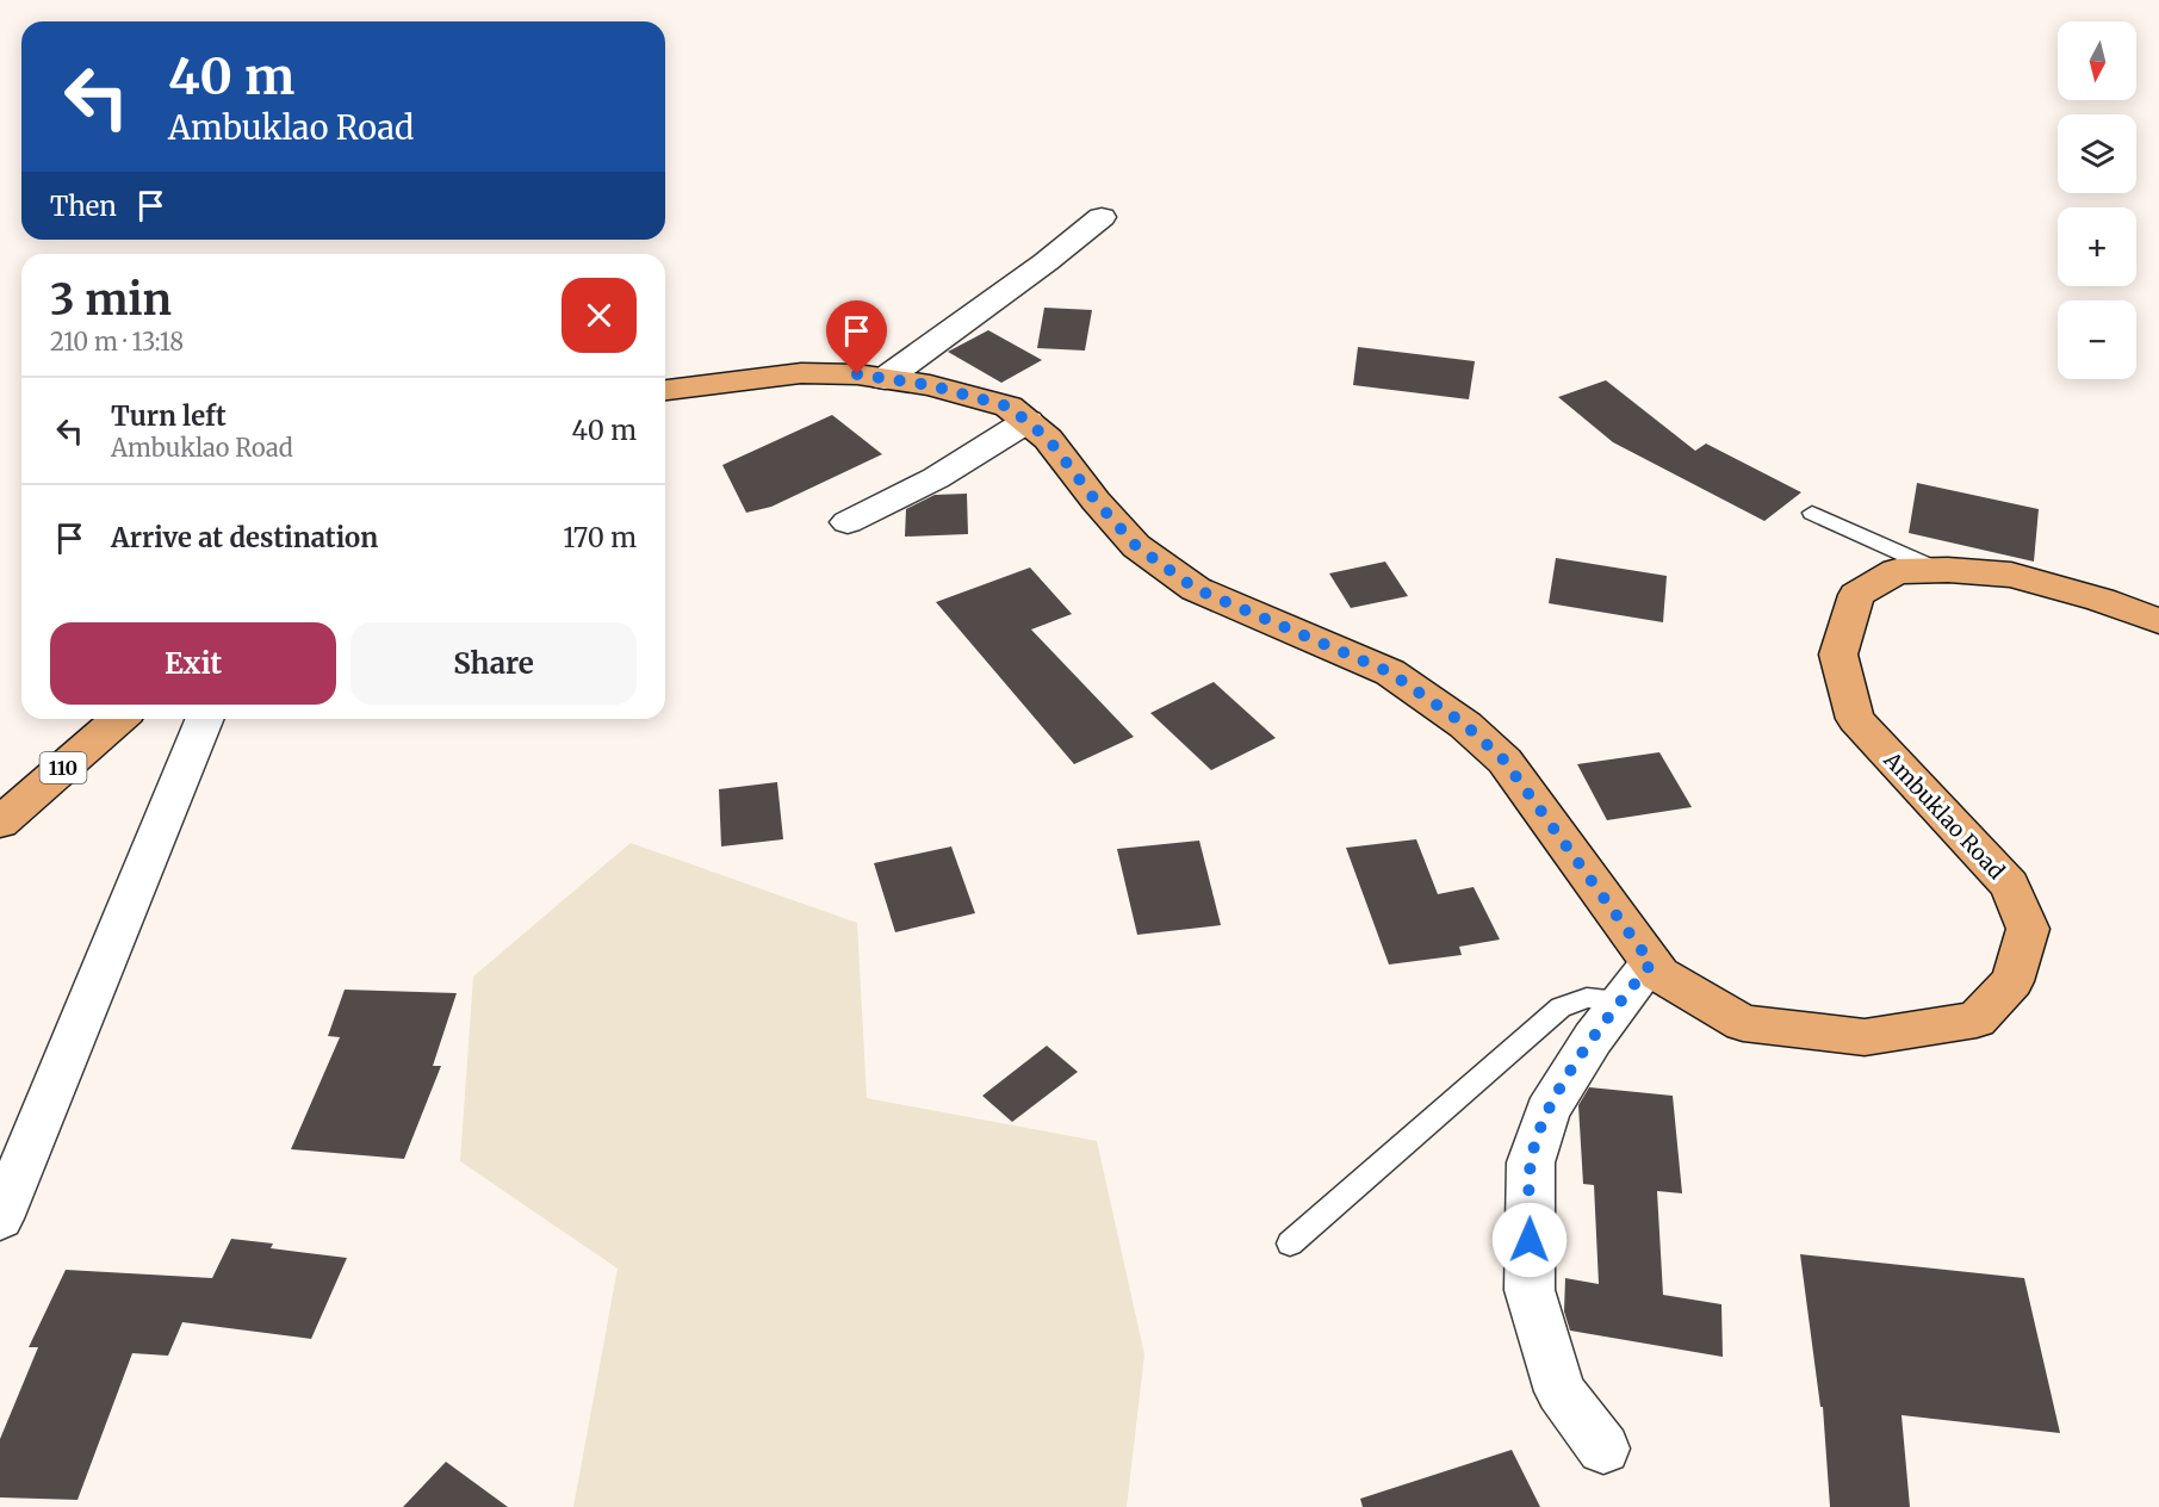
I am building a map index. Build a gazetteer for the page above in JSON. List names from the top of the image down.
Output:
{
  "streets": {
    "main road": ["110", "Ambuklao Road"]
  },
  "north": "bottom",
  "page": {
    "map_buttons": ["+", "−"],
    "turn": ["40 m", "Ambuklao Road"],
    "then": "Then",
    "heading": ["3 min", "210 m · 13:18"],
    "list": [
      {
        "name": "Turn left",
        "note": "Ambuklao Road",
        "value": "40 m"
      },
      {
        "name": "Arrive at destination",
        "value": "170 m"
      }
    ],
    "buttons": ["Exit", "Share"]
  }
}
